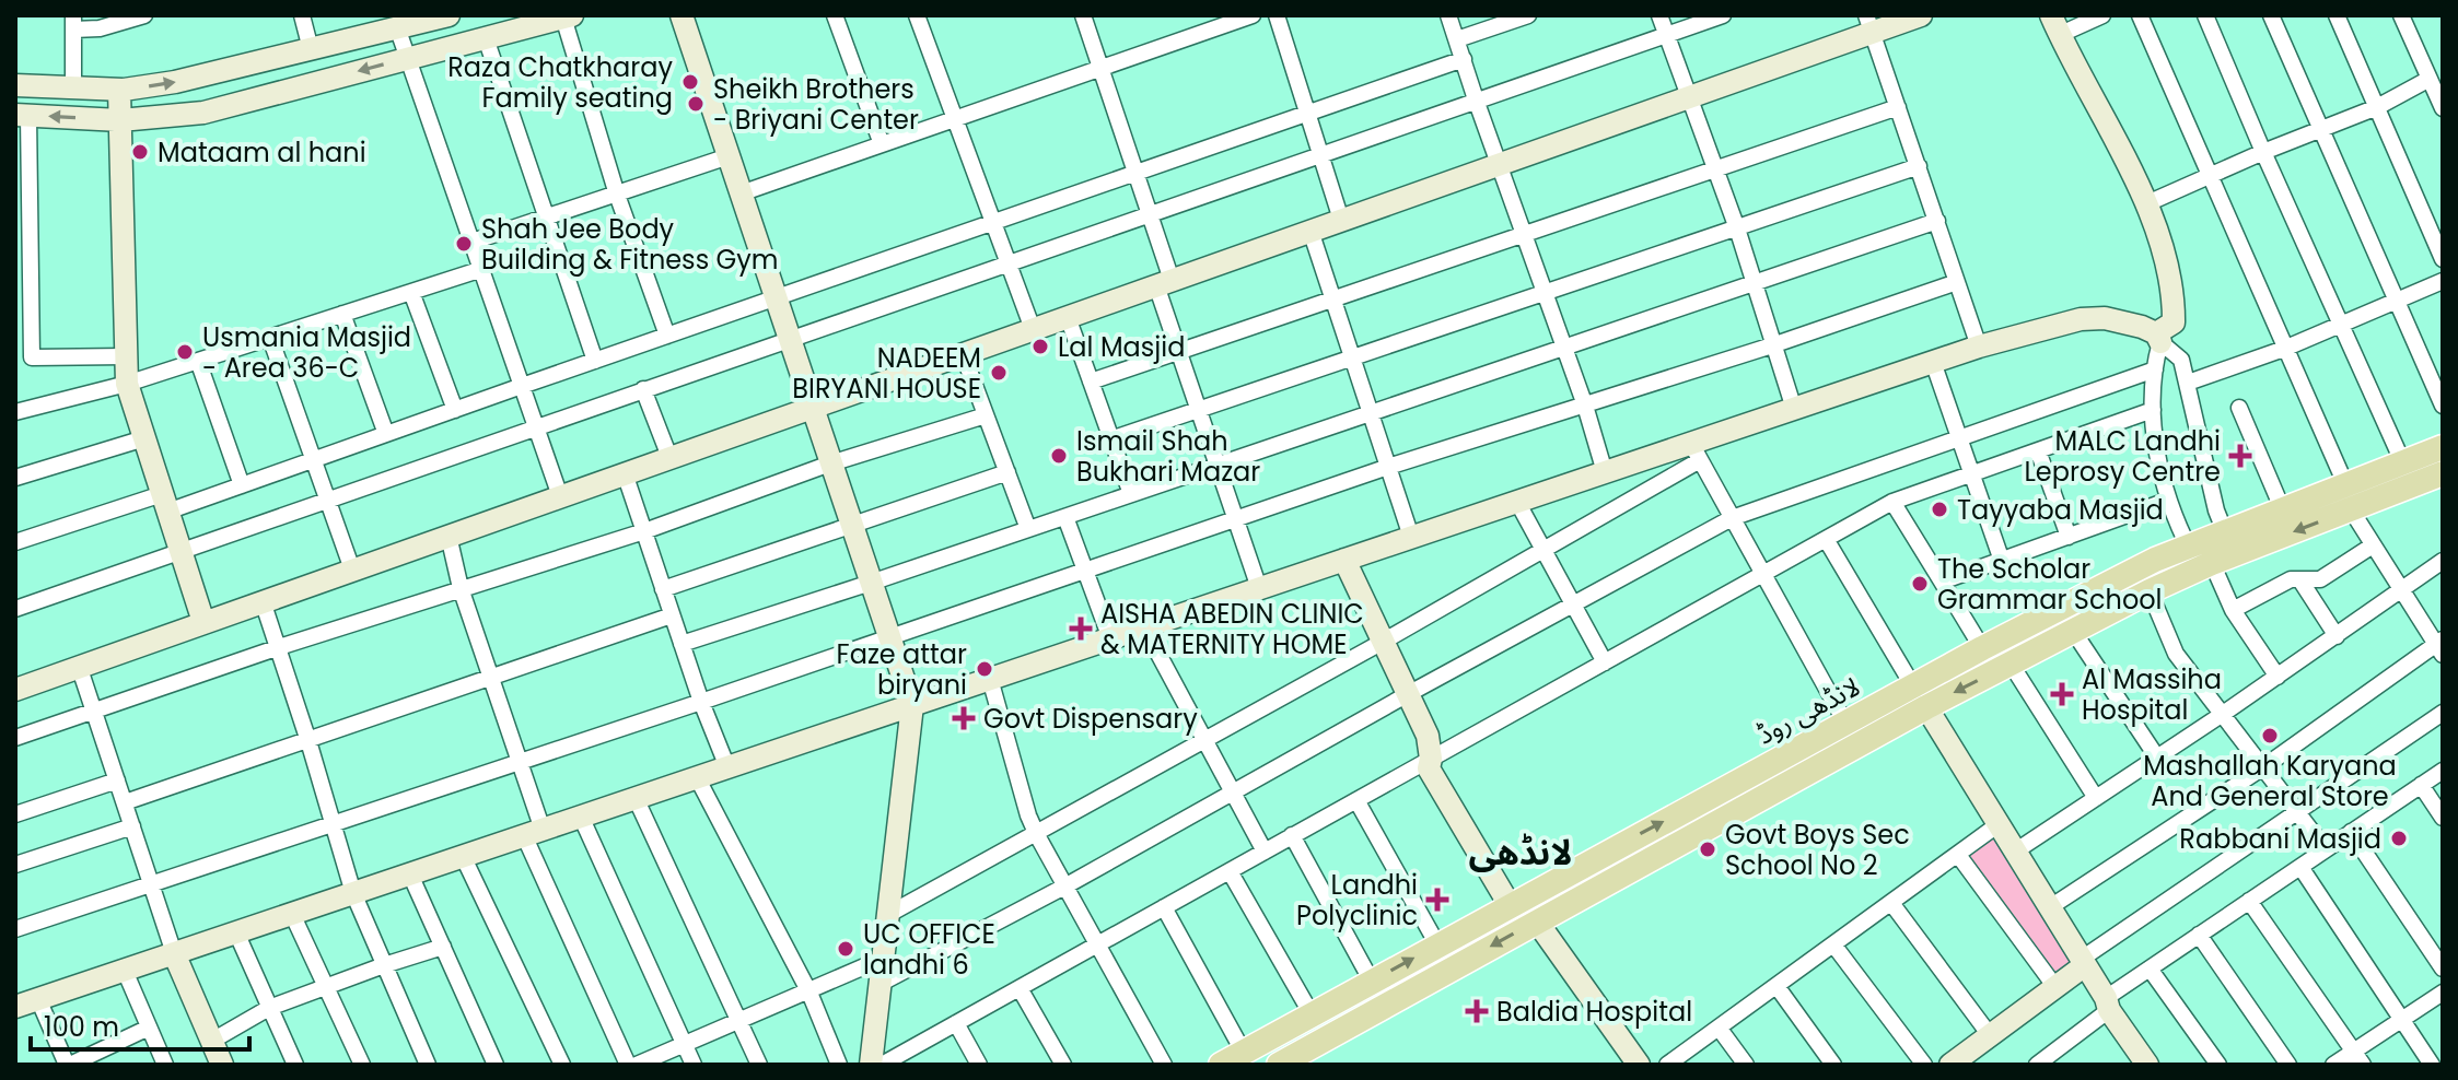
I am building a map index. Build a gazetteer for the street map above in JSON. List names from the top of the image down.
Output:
{
  "streets": {
    "main road": ["لانڈھی روڈ"]
  },
  "districts": ["لانڈھی"],
  "places": {
    "other": [
      "Raza Chatkharay Family seating",
      "Sheikh Brothers - Briyani Center",
      "Mataam al hani",
      "Shah Jee Body Building & Fitness Gym",
      "Lal Masjid",
      "Usmania Masjid - Area 36-C",
      "NADEEM BIRYANI HOUSE",
      "Ismail Shah Bukhari Mazar",
      "Tayyaba Masjid",
      "The Scholar Grammar School",
      "Faze attar biryani",
      "Mashallah Karyana And General Store",
      "Rabbani Masjid",
      "Govt Boys Sec School No 2",
      "UC OFFICE landhi 6"
    ],
    "health": [
      "MALC Landhi Leprosy Centre",
      "AISHA ABEDIN CLINIC & MATERNITY HOME",
      "Al Massiha Hospital",
      "Govt Dispensary",
      "Landhi Polyclinic",
      "Baldia Hospital"
    ]
  },
  "scale_bar": "100 m"
}
